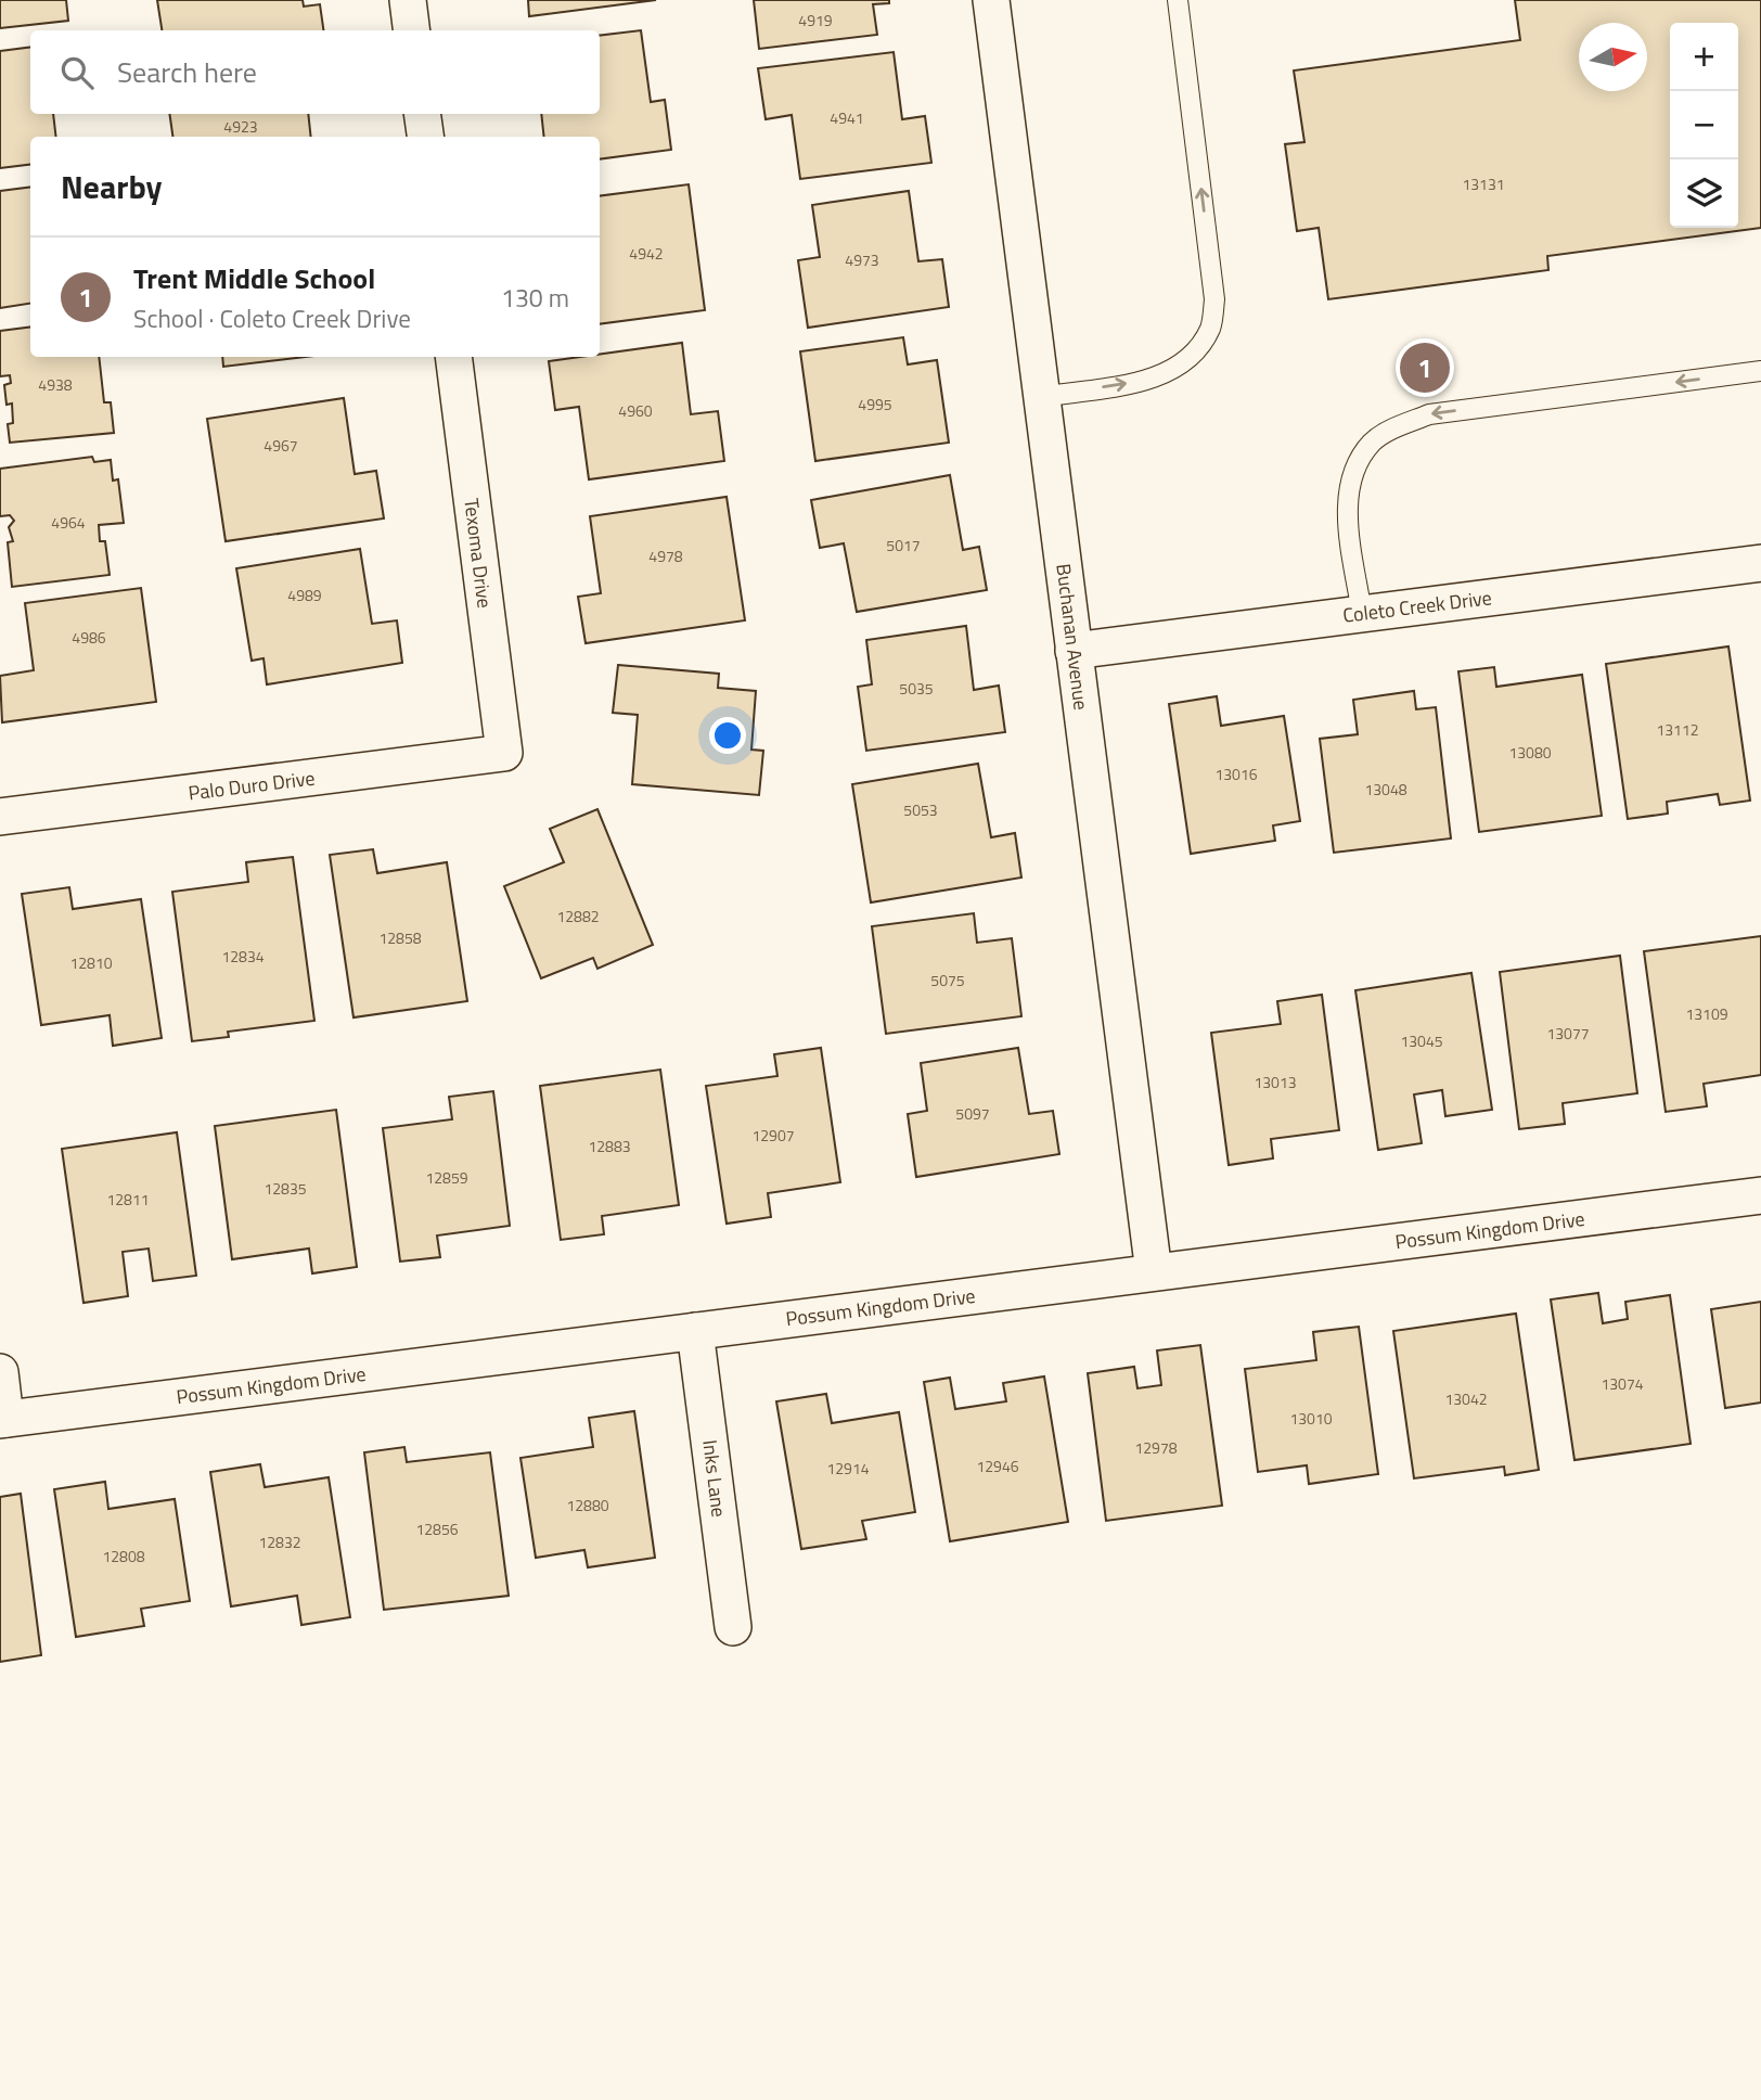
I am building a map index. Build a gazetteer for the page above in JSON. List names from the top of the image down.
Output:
{
  "streets": {
    "street": [
      "Texoma Drive",
      "Coleto Creek Drive",
      "Buchanan Avenue",
      "Palo Duro Drive",
      "Possum Kingdom Drive",
      "Inks Lane"
    ]
  },
  "crossings": [
    ["Texoma Drive", "Palo Duro Drive"],
    ["Coleto Creek Drive", "Buchanan Avenue"],
    ["Buchanan Avenue", "Possum Kingdom Drive"],
    ["Possum Kingdom Drive", "Inks Lane"]
  ],
  "house_numbers": [
    "4919",
    "4941",
    "4923",
    "13131",
    "4942",
    "4973",
    "4938",
    "4995",
    "4960",
    "4967",
    "4964",
    "5017",
    "4978",
    "4989",
    "4986",
    "5035",
    "13112",
    "13080",
    "13016",
    "13048",
    "5053",
    "12882",
    "12858",
    "12834",
    "12810",
    "5075",
    "13109",
    "13077",
    "13045",
    "13013",
    "5097",
    "12907",
    "12883",
    "12859",
    "12835",
    "12811",
    "13074",
    "13042",
    "13010",
    "12978",
    "12946",
    "12914",
    "12880",
    "12856",
    "12832",
    "12808"
  ],
  "north": "right",
  "page": {
    "map_buttons": ["+", "−"],
    "search": "Search here",
    "heading": "Nearby",
    "list": [
      {
        "mark": "1",
        "name": "Trent Middle School",
        "note": "School · Coleto Creek Drive",
        "value": "130 m"
      }
    ],
    "pins": "1"
  }
}
